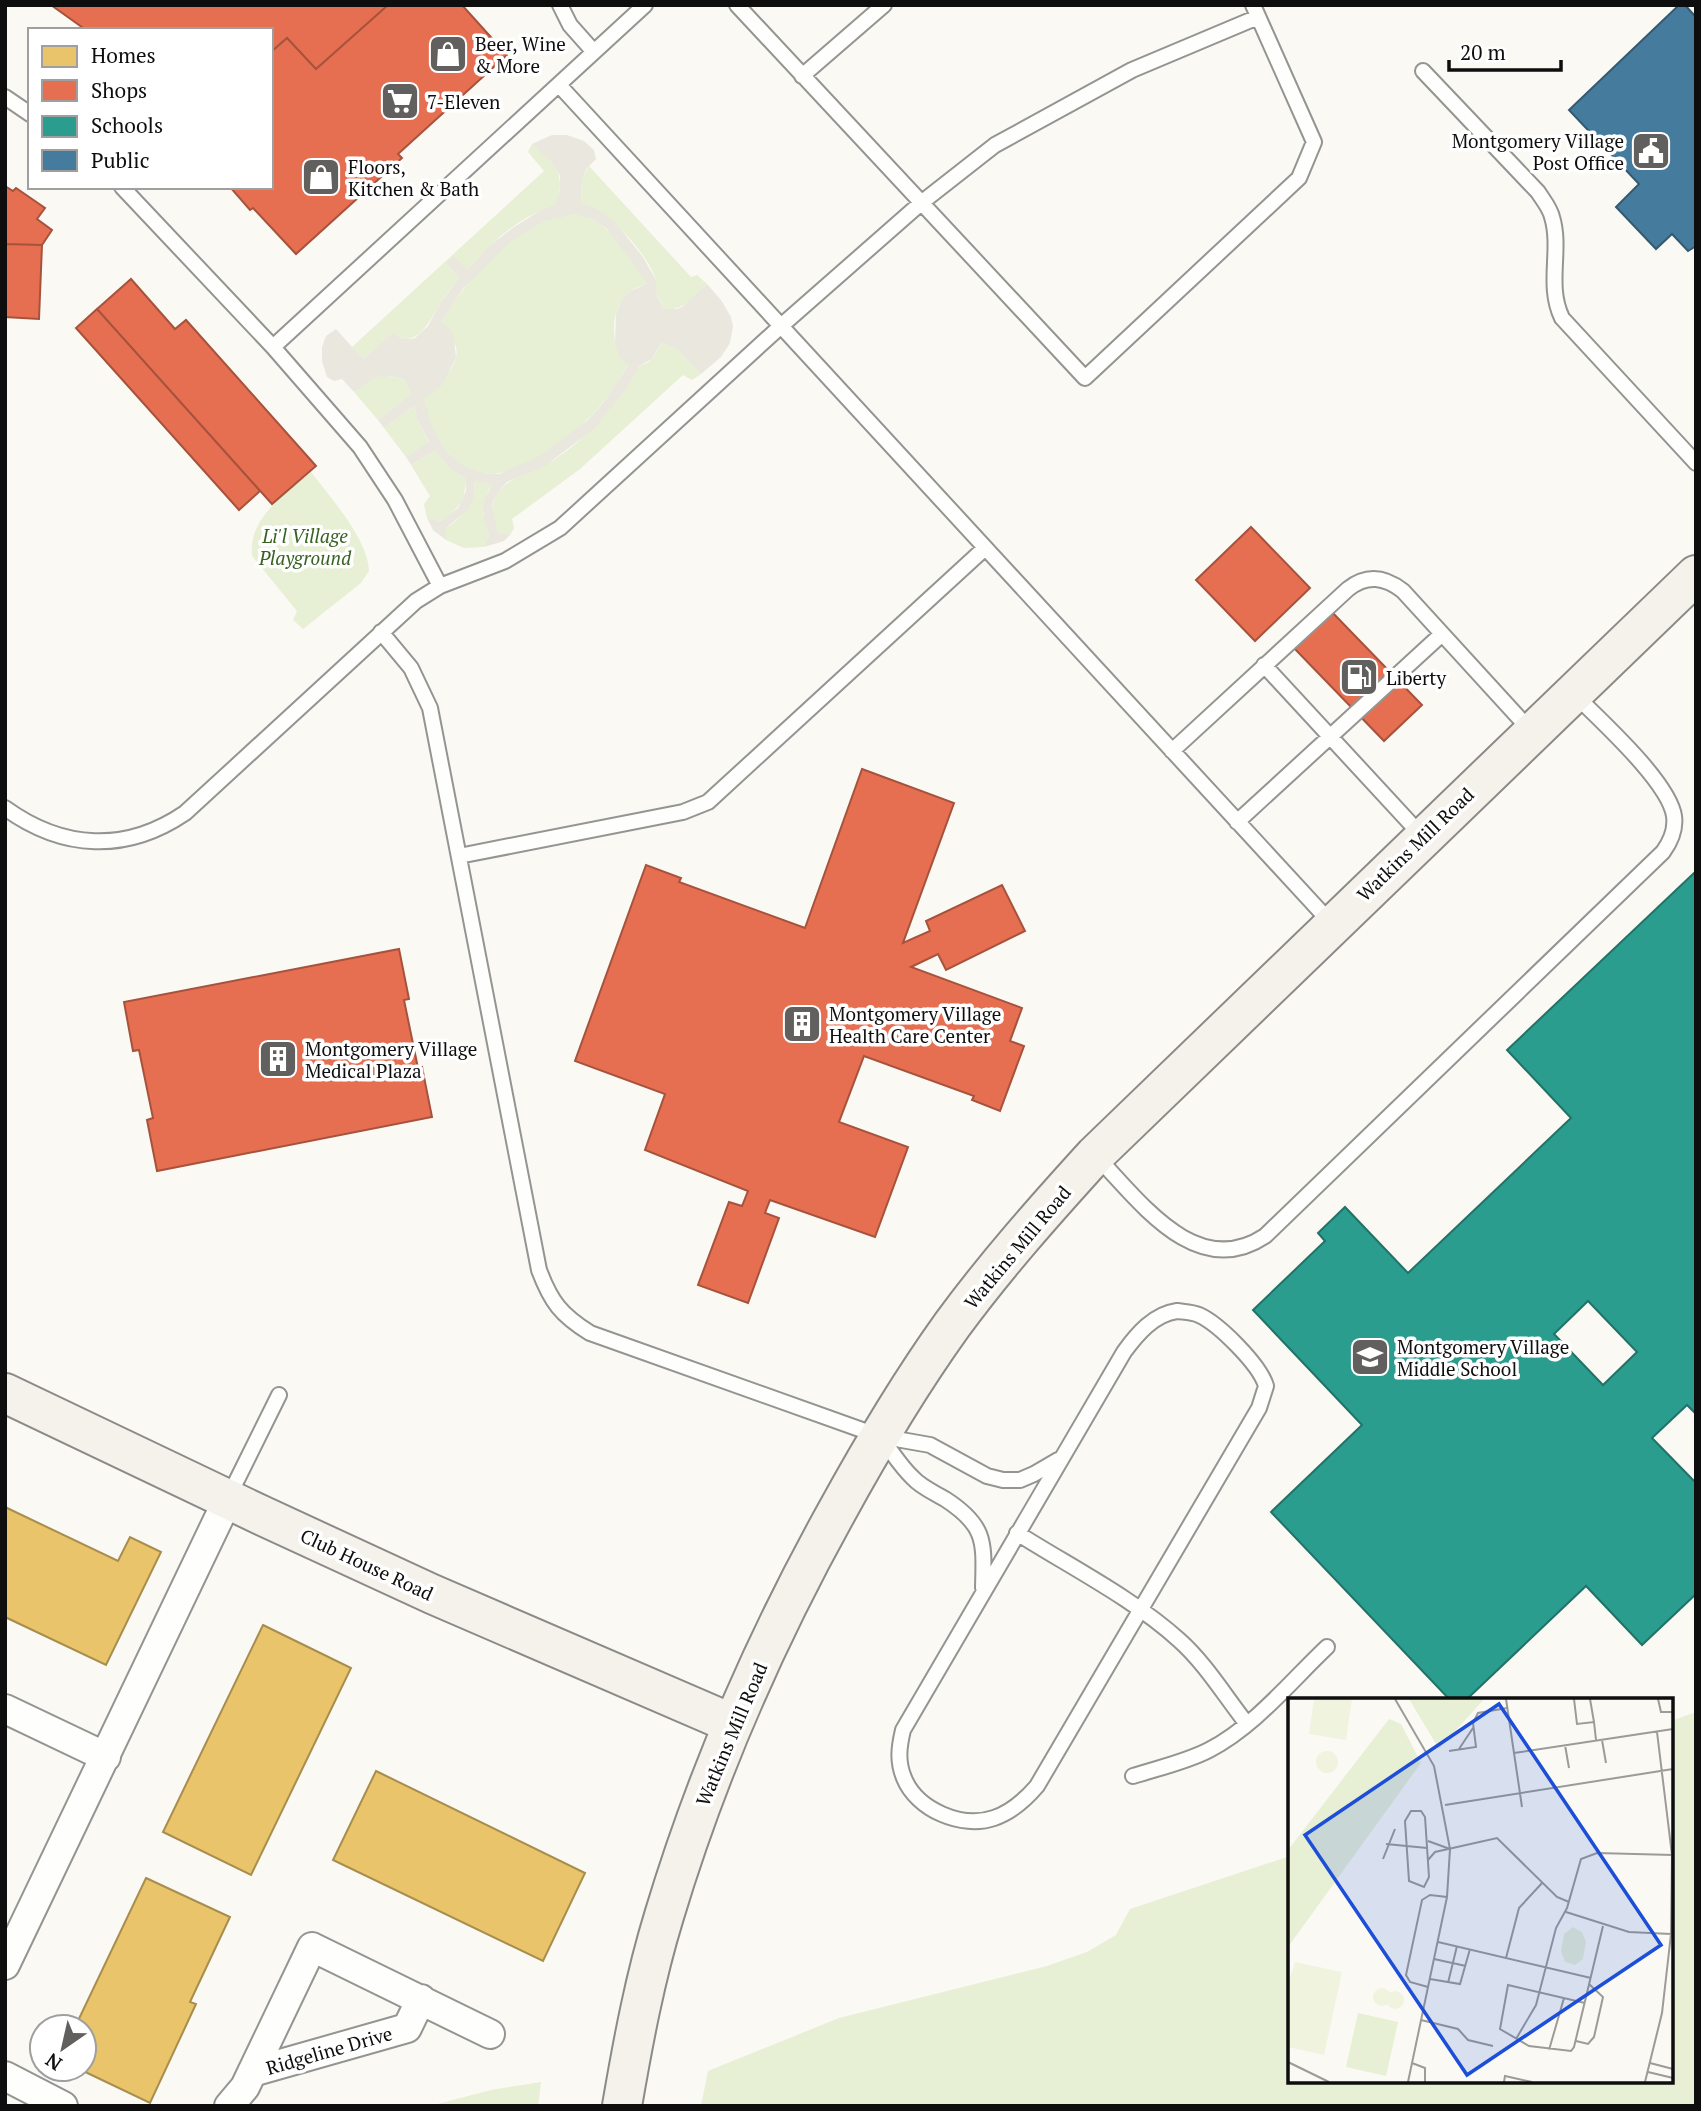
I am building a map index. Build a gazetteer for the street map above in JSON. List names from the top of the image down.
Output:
{
  "streets": {
    "street": ["Watkins Mill Road", "Club House Road", "Ridgeline Drive"]
  },
  "crossings": [
    ["Watkins Mill Road", "Club House Road"]
  ],
  "parks": ["Li'l Village Playground"],
  "places": {
    "shop": ["Beer, Wine & More", "Floors, Kitchen & Bath"],
    "supermarket": ["7-Eleven"],
    "public building": ["Montgomery Village Post Office"],
    "fuel station": ["Liberty"],
    "building": ["Montgomery Village Health Care Center", "Montgomery Village Medical Plaza"],
    "school or university": ["Montgomery Village Middle School"]
  },
  "legend": [
    "Homes",
    "Shops",
    "Schools",
    "Public"
  ],
  "scale_bar": "20 m",
  "north": "bottom left"
}
